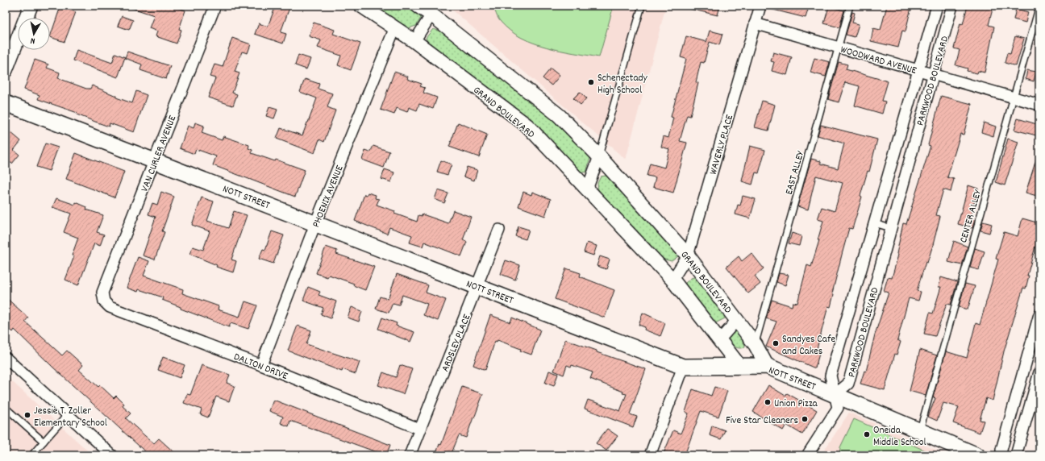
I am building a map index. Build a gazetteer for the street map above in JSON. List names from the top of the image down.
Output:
{
  "streets": {
    "main road": ["NOTT STREET"],
    "street": [
      "WOODWARD AVENUE",
      "PARKWOOD BOULEVARD",
      "GRAND BOULEVARD",
      "WAVERLY PLACE",
      "VAN CURLER AVENUE",
      "PHOENIX AVENUE",
      "ARDSLEY PLACE",
      "DALTON DRIVE"
    ],
    "lane": ["EAST ALLEY", "CENTER ALLEY"]
  },
  "crossings": [
    ["WOODWARD AVENUE", "PARKWOOD BOULEVARD"],
    ["WOODWARD AVENUE", "WAVERLY PLACE"],
    ["WOODWARD AVENUE", "EAST ALLEY"],
    ["WOODWARD AVENUE", "CENTER ALLEY"],
    ["PARKWOOD BOULEVARD", "NOTT STREET"],
    ["GRAND BOULEVARD", "WAVERLY PLACE"],
    ["GRAND BOULEVARD", "EAST ALLEY"],
    ["GRAND BOULEVARD", "NOTT STREET"],
    ["GRAND BOULEVARD", "PHOENIX AVENUE"],
    ["VAN CURLER AVENUE", "NOTT STREET"],
    ["VAN CURLER AVENUE", "DALTON DRIVE"],
    ["NOTT STREET", "PHOENIX AVENUE"],
    ["NOTT STREET", "CENTER ALLEY"],
    ["NOTT STREET", "ARDSLEY PLACE"],
    ["PHOENIX AVENUE", "DALTON DRIVE"],
    ["ARDSLEY PLACE", "DALTON DRIVE"]
  ],
  "places": [
    "Schenectady High School",
    "Sandyes Cafe and Cakes",
    "Union Pizza",
    "Jessie T. Zoller Elementary School",
    "Five Star Cleaners",
    "Oneida Middle School"
  ],
  "north": "bottom"
}
